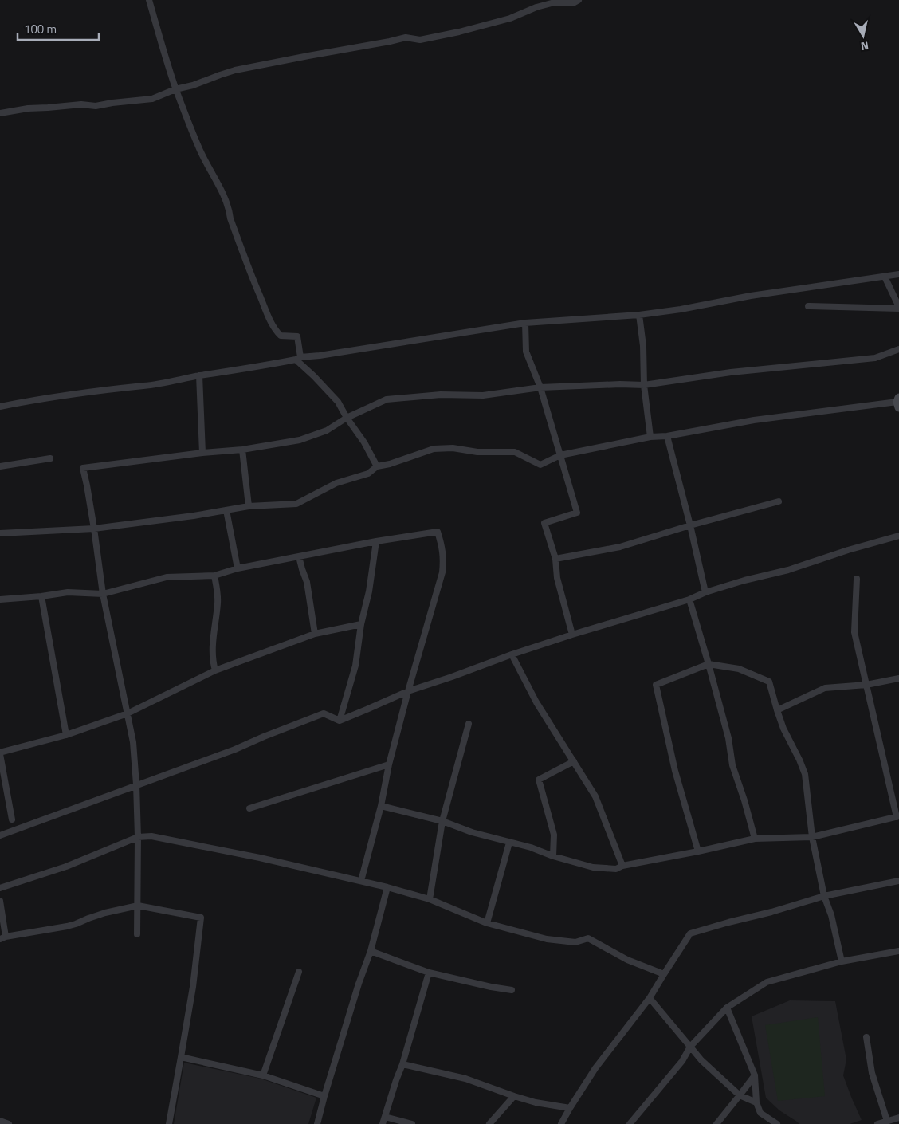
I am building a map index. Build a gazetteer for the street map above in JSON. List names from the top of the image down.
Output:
{
  "scale_bar": "100 m",
  "north": "bottom"
}
